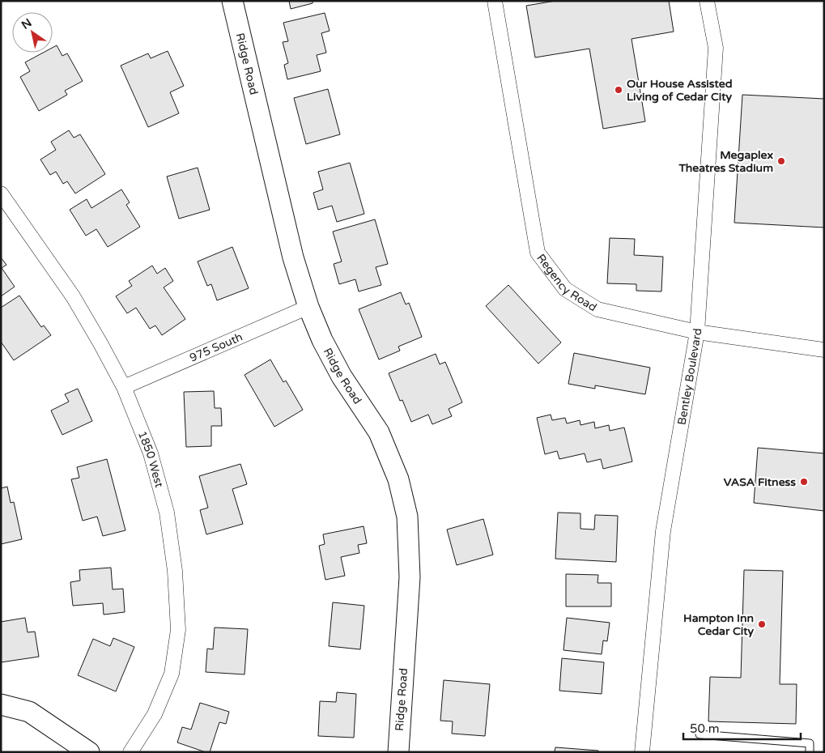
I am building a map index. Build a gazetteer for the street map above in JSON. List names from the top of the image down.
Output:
{
  "streets": {
    "street": [
      "Ridge Road",
      "Regency Road",
      "975 South",
      "Bentley Boulevard",
      "1850 West"
    ]
  },
  "crossings": [
    ["Ridge Road", "975 South"],
    ["Regency Road", "Bentley Boulevard"],
    ["975 South", "1850 West"]
  ],
  "places": [
    "Our House Assisted Living of Cedar City",
    "Megaplex Theatres Stadium",
    "VASA Fitness",
    "Hampton Inn Cedar City"
  ],
  "scale_bar": "50 m",
  "north": "top left"
}
